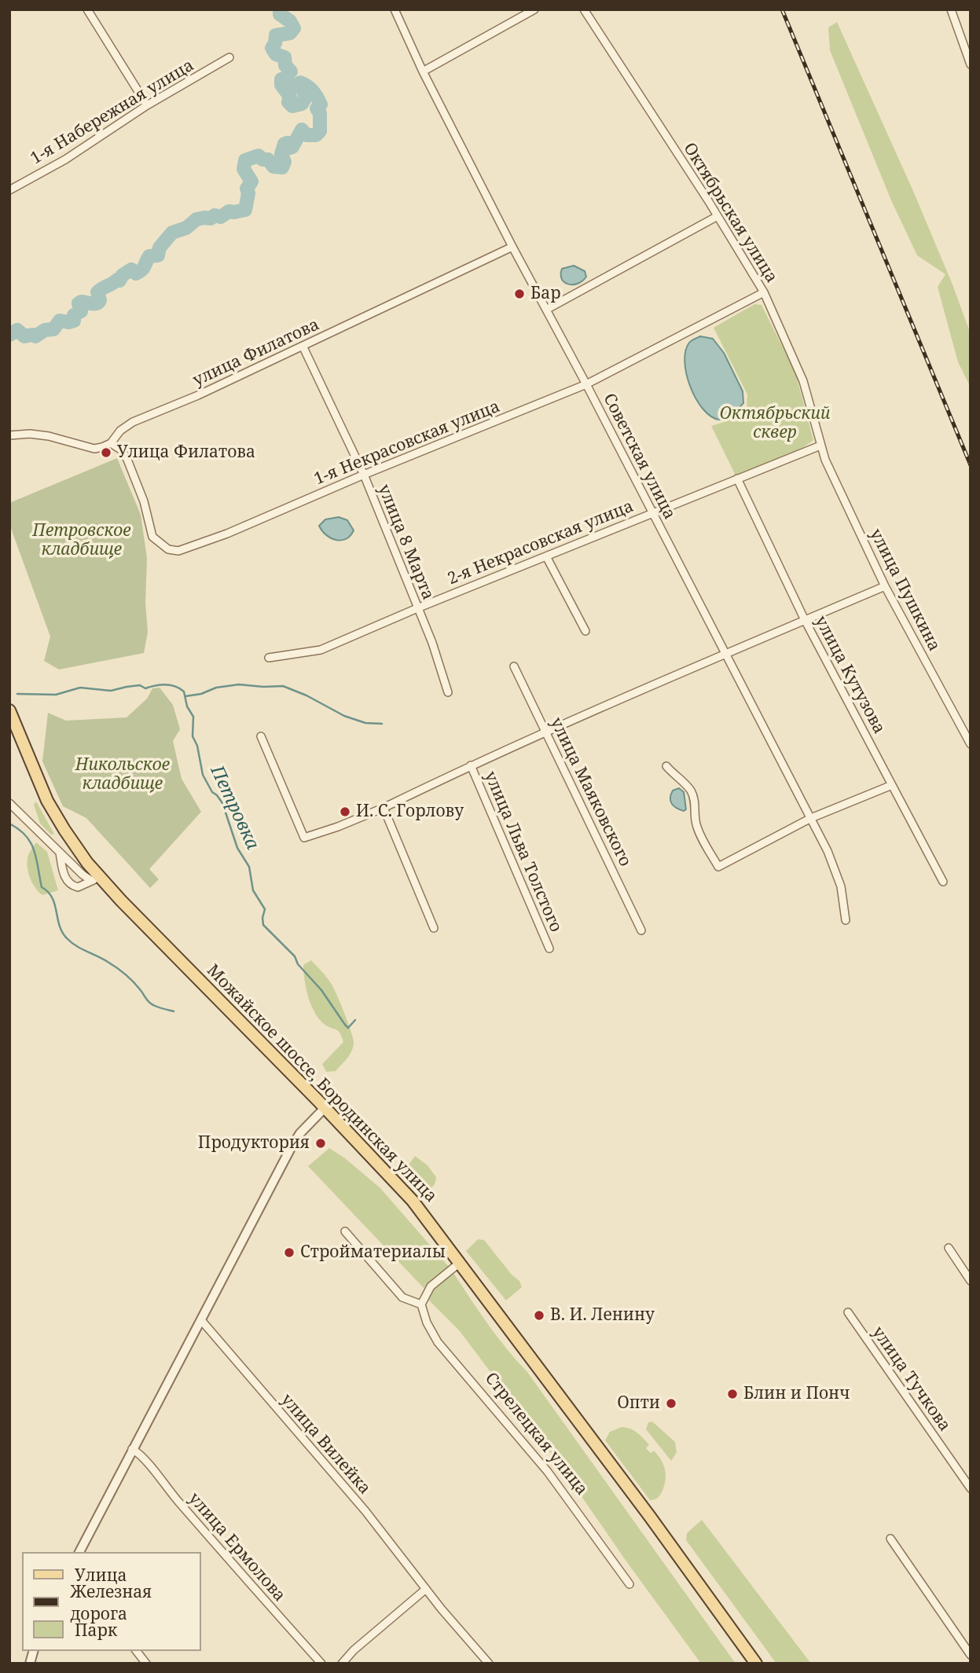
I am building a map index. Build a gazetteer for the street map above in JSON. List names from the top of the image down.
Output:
{
  "streets": {
    "main road": ["Можайское шоссе, Бородинская улица"],
    "street": [
      "1-я Набережная улица",
      "Октябрьская улица",
      "улица Филатова",
      "1-я Некрасовская улица",
      "Советская улица",
      "улица 8 Марта",
      "2-я Некрасовская улица",
      "улица Пушкина",
      "улица Кутузова",
      "улица Маяковского",
      "улица Льва Толстого",
      "улица Тучкова",
      "Стрелецкая улица",
      "улица Вилейка",
      "улица Ермолова"
    ]
  },
  "crossings": [
    ["Октябрьская улица", "1-я Некрасовская улица"],
    ["Октябрьская улица", "2-я Некрасовская улица"],
    ["Октябрьская улица", "улица Пушкина"],
    ["улица Филатова", "1-я Некрасовская улица"],
    ["улица Филатова", "Советская улица"],
    ["улица Филатова", "улица 8 Марта"],
    ["1-я Некрасовская улица", "Советская улица"],
    ["1-я Некрасовская улица", "улица 8 Марта"],
    ["Советская улица", "2-я Некрасовская улица"],
    ["улица 8 Марта", "2-я Некрасовская улица"],
    ["2-я Некрасовская улица", "улица Пушкина"],
    ["2-я Некрасовская улица", "улица Кутузова"]
  ],
  "water": ["Петровка"],
  "parks": ["Октябрьский сквер", "Петровское кладбище", "Никольское кладбище"],
  "places": [
    "Бар",
    "Улица Филатова",
    "И. С. Горлову",
    "Продуктория",
    "Стройматериалы",
    "В. И. Ленину",
    "Блин и Понч",
    "Опти"
  ],
  "legend": ["Улица", "Железная дорога", "Парк"]
}
